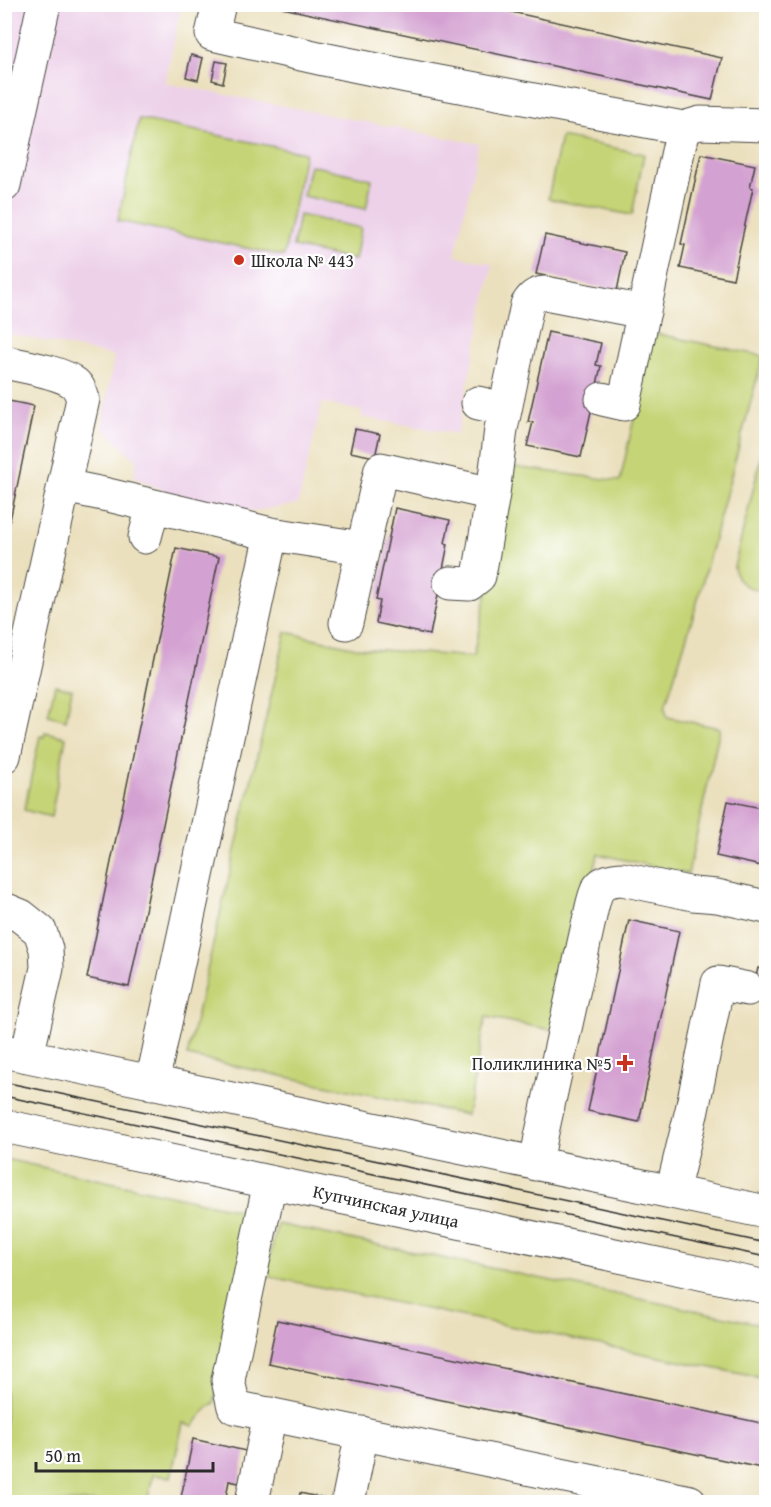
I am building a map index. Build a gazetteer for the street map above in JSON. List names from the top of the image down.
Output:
{
  "streets": {
    "street": ["Купчинская улица"]
  },
  "places": {
    "other": ["Школа № 443"],
    "health": ["Поликлиника №5"]
  },
  "scale_bar": "50 m"
}
